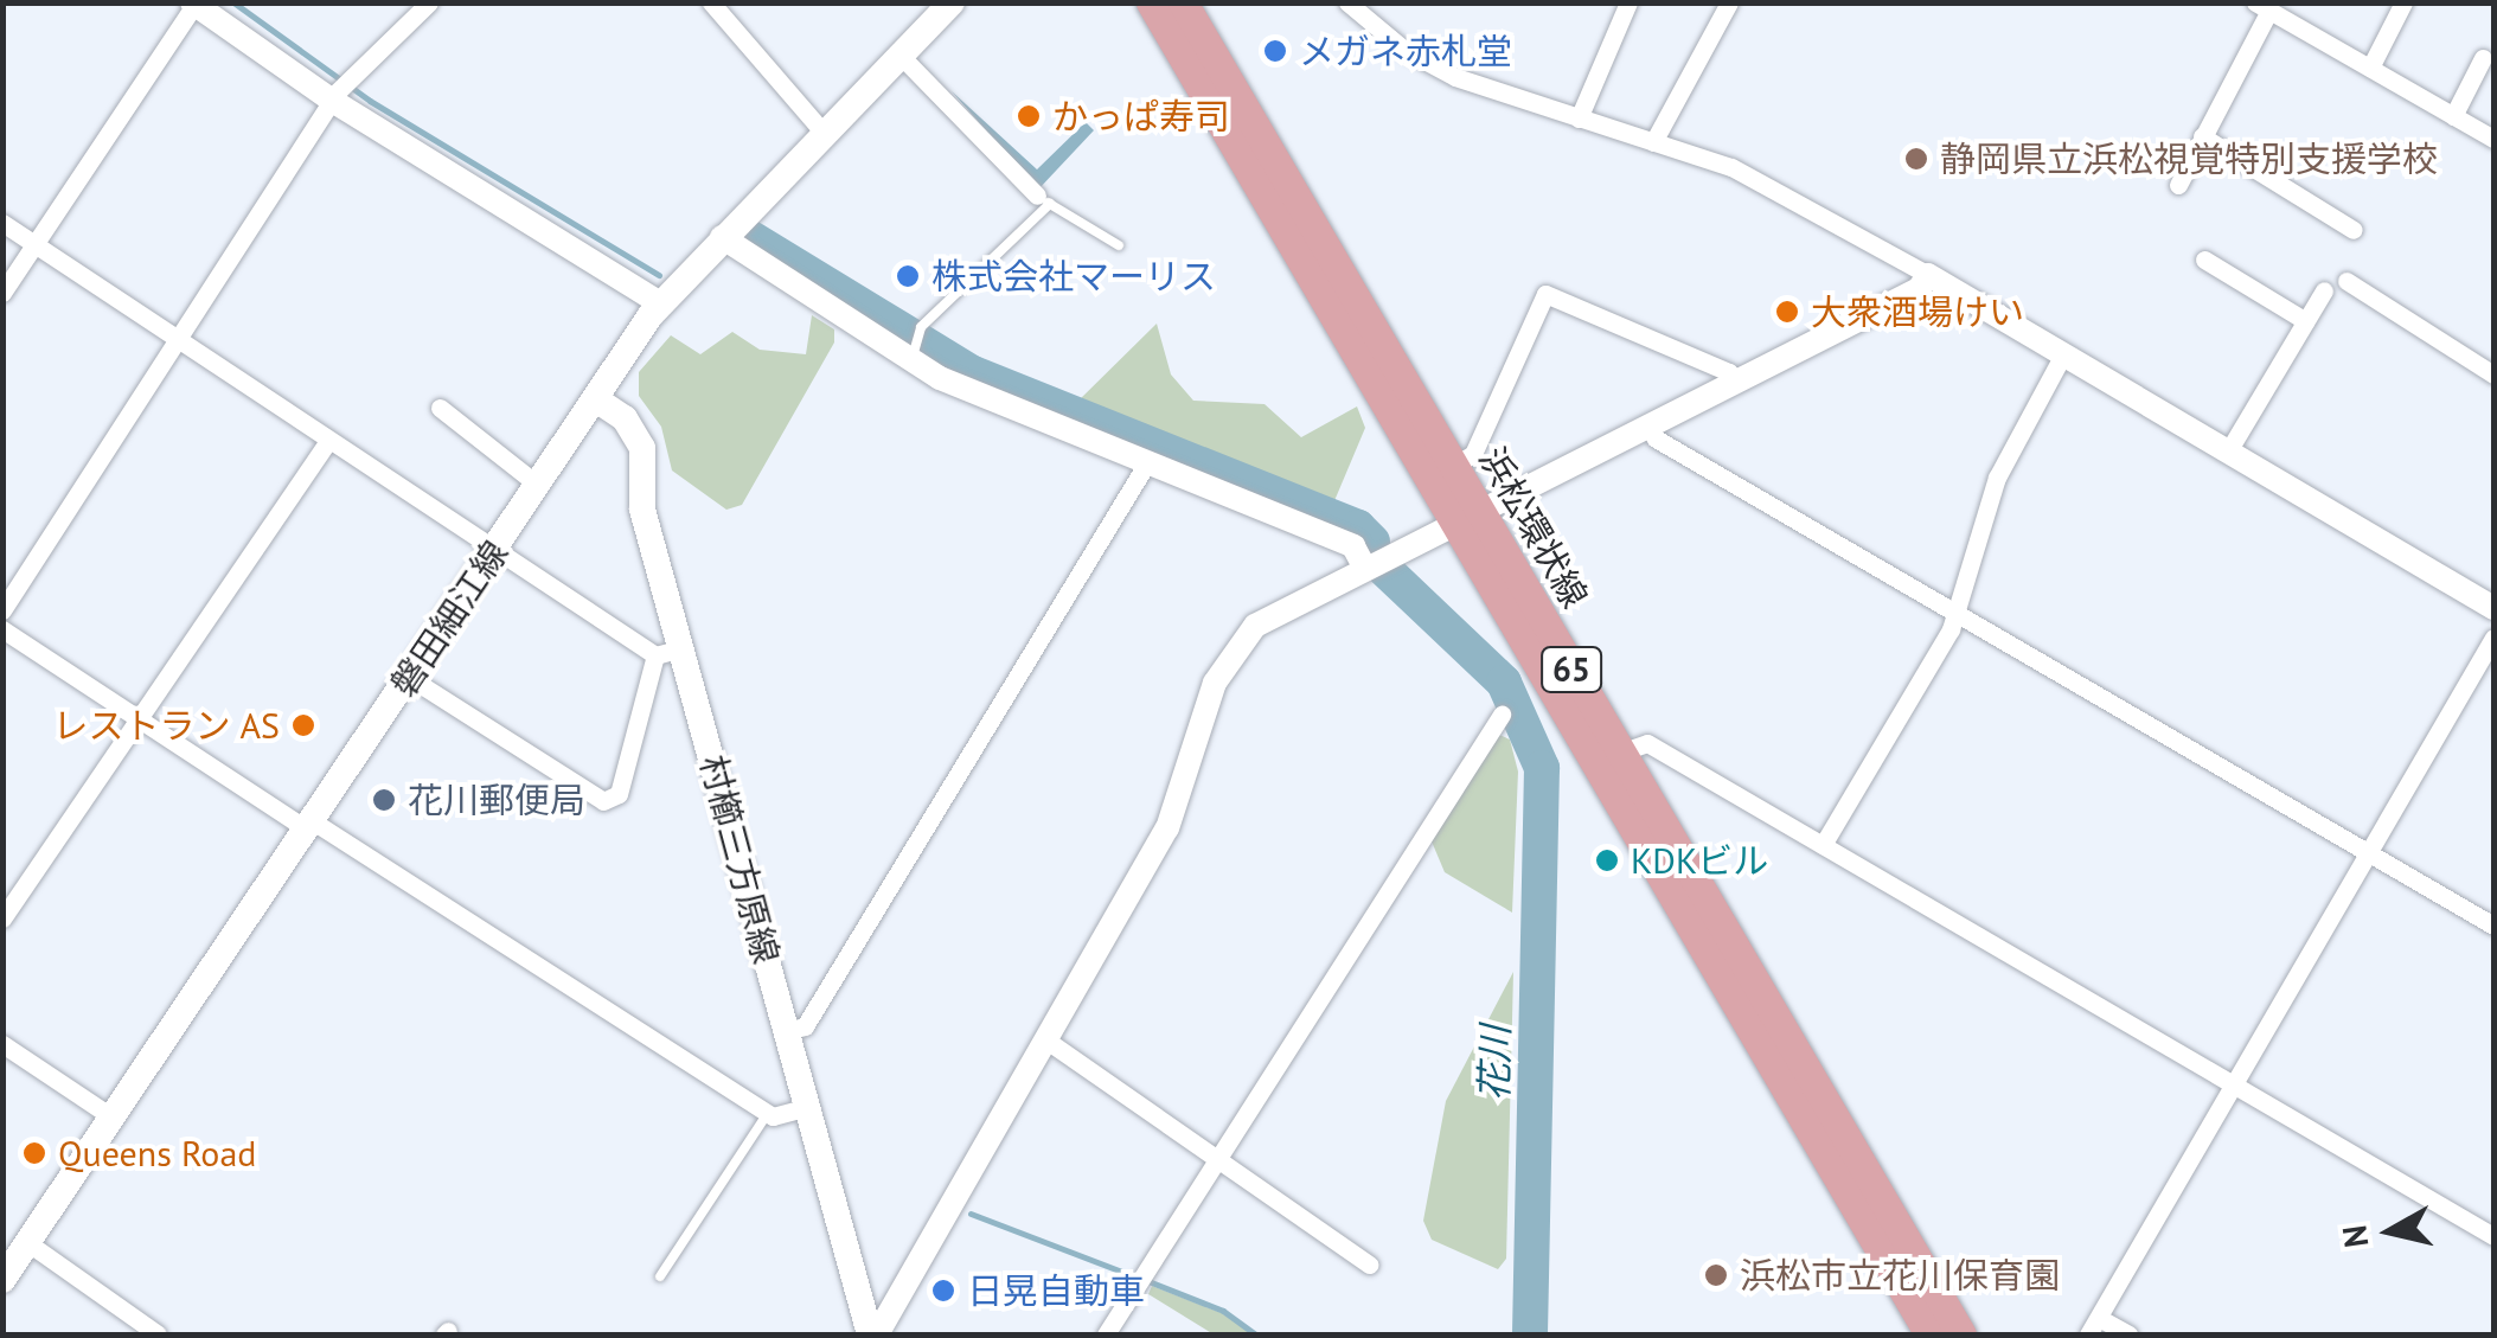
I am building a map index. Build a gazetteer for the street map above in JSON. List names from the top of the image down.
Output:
{
  "streets": {
    "main road": [
      "浜松環状線",
      "磐田細江線",
      "65",
      "村櫛三方原線"
    ]
  },
  "crossings": [
    ["磐田細江線", "村櫛三方原線"]
  ],
  "water": ["花川"],
  "places": [
    "メガネ赤札堂",
    "かっぱ寿司",
    "静岡県立浜松視覚特別支援学校",
    "株式会社マーリス",
    "大衆酒場けい",
    "レストラン AS",
    "花川郵便局",
    "KDKビル",
    "Queens Road",
    "浜松市立花川保育園",
    "日晃自動車"
  ],
  "north": "left"
}
